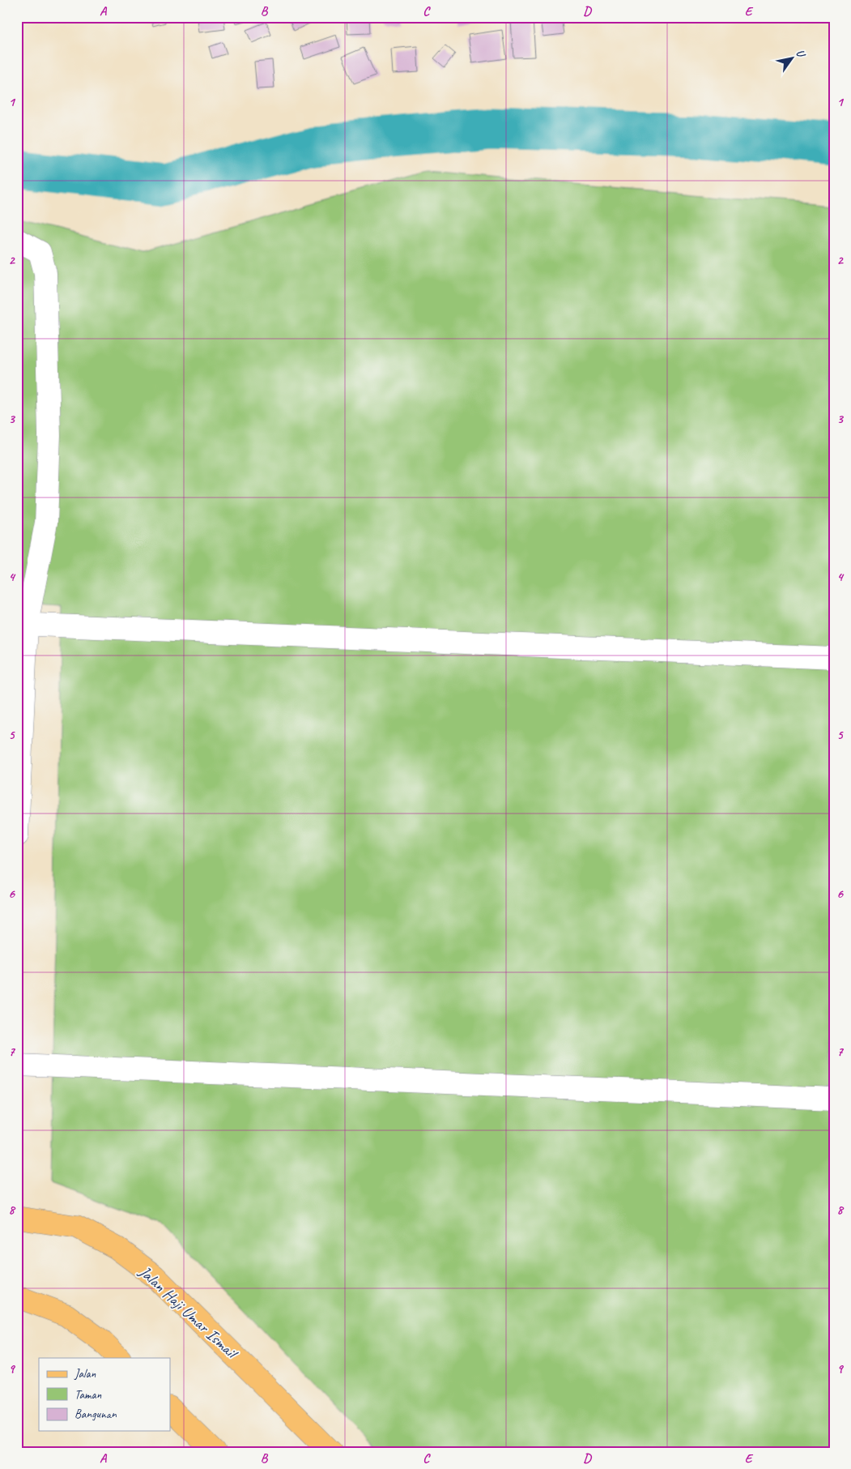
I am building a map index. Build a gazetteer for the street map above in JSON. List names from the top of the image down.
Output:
{
  "streets": {
    "main road": ["Jalan Haji Umar Ismail"]
  },
  "legend": ["Jalan", "Taman", "Bangunan"],
  "north": "top right",
  "grid": {
    "columns": [
      "A",
      "B",
      "C",
      "D",
      "E"
    ],
    "rows": [
      "1",
      "2",
      "3",
      "4",
      "5",
      "6",
      "7",
      "8",
      "9"
    ]
  }
}
